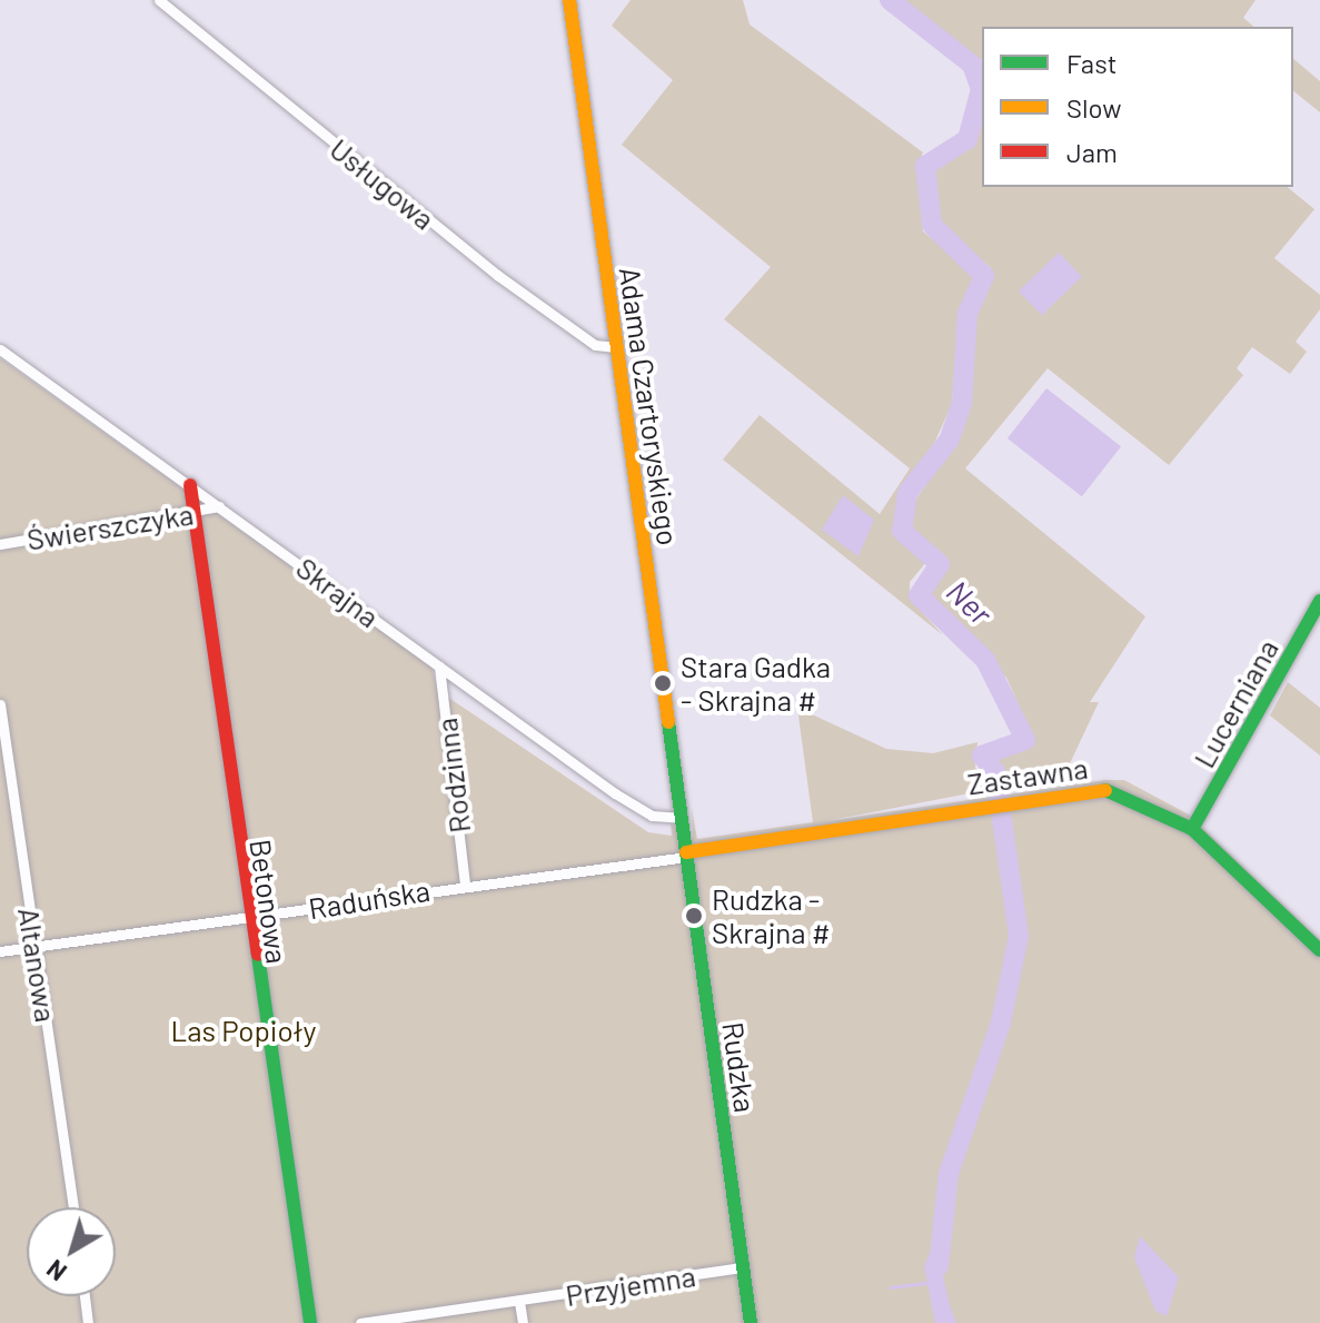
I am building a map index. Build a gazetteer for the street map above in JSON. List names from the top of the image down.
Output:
{
  "streets": {
    "street": [
      "Usługowa",
      "Adama Czartoryskiego",
      "Świerszczyka",
      "Skrajna",
      "Lucerniana",
      "Rodzinna",
      "Zastawna",
      "Raduńska",
      "Betonowa",
      "Altanowa",
      "Rudzka",
      "Przyjemna"
    ]
  },
  "crossings": [
    ["Usługowa", "Adama Czartoryskiego"],
    ["Adama Czartoryskiego", "Skrajna"],
    ["Adama Czartoryskiego", "Rudzka"],
    ["Świerszczyka", "Skrajna"],
    ["Świerszczyka", "Betonowa"],
    ["Skrajna", "Rodzinna"],
    ["Skrajna", "Betonowa"],
    ["Skrajna", "Rudzka"],
    ["Lucerniana", "Zastawna"],
    ["Rodzinna", "Raduńska"],
    ["Zastawna", "Raduńska"],
    ["Zastawna", "Rudzka"],
    ["Raduńska", "Betonowa"],
    ["Raduńska", "Altanowa"],
    ["Raduńska", "Rudzka"],
    ["Rudzka", "Przyjemna"]
  ],
  "water": ["Ner"],
  "parks": ["Las Popioły"],
  "places": ["Stara Gadka - Skrajna #", "Rudzka - Skrajna #"],
  "legend": ["Fast", "Slow", "Jam"],
  "north": "bottom left"
}
